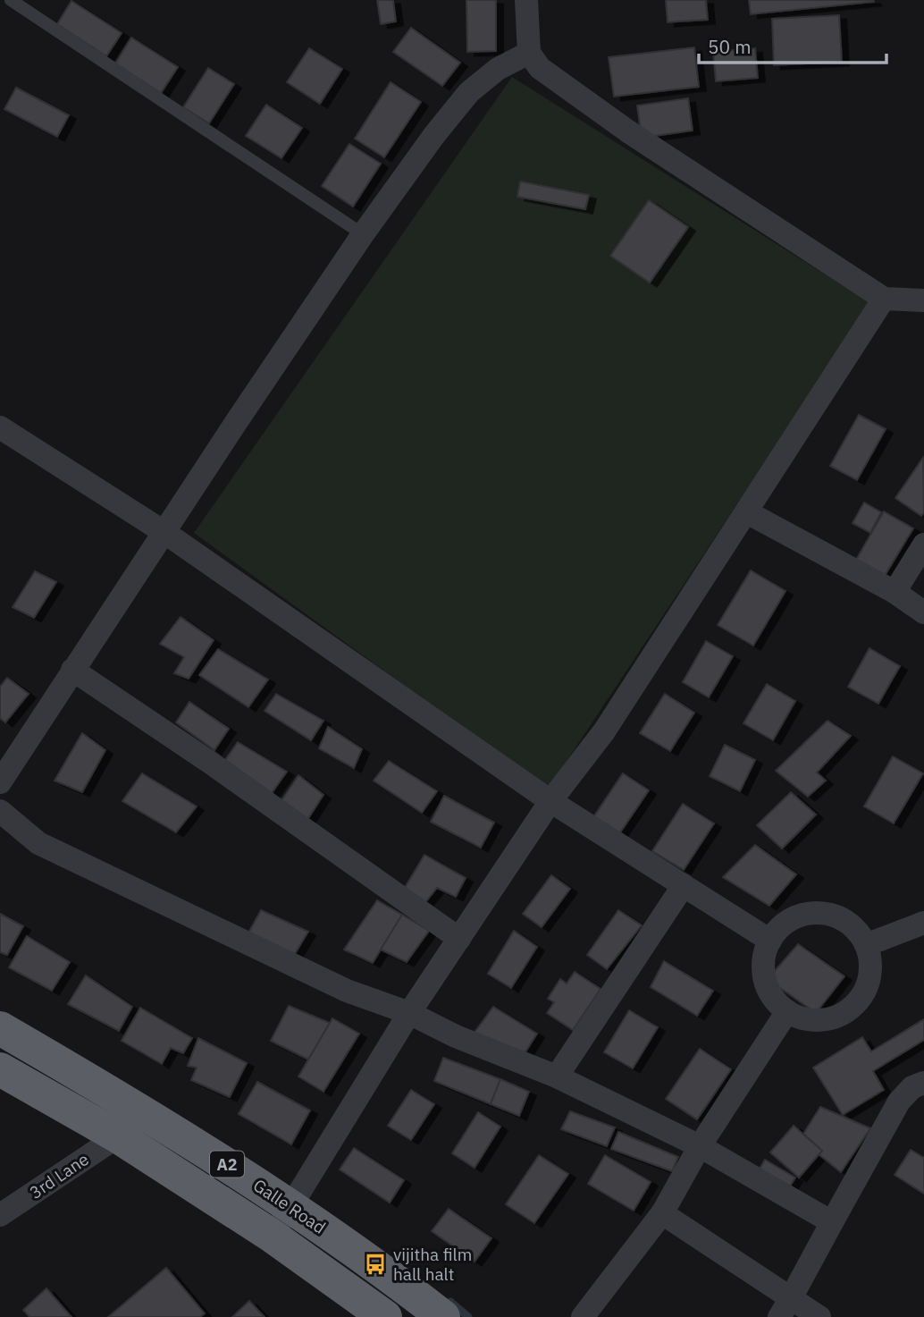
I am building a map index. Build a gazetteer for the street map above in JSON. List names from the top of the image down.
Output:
{
  "streets": {
    "highway": ["A2", "Galle Road"],
    "street": ["3rd Lane"]
  },
  "crossings": [
    ["3rd Lane", "Galle Road"]
  ],
  "places": {
    "bus stop": ["vijitha film hall halt"]
  },
  "scale_bar": "50 m"
}
